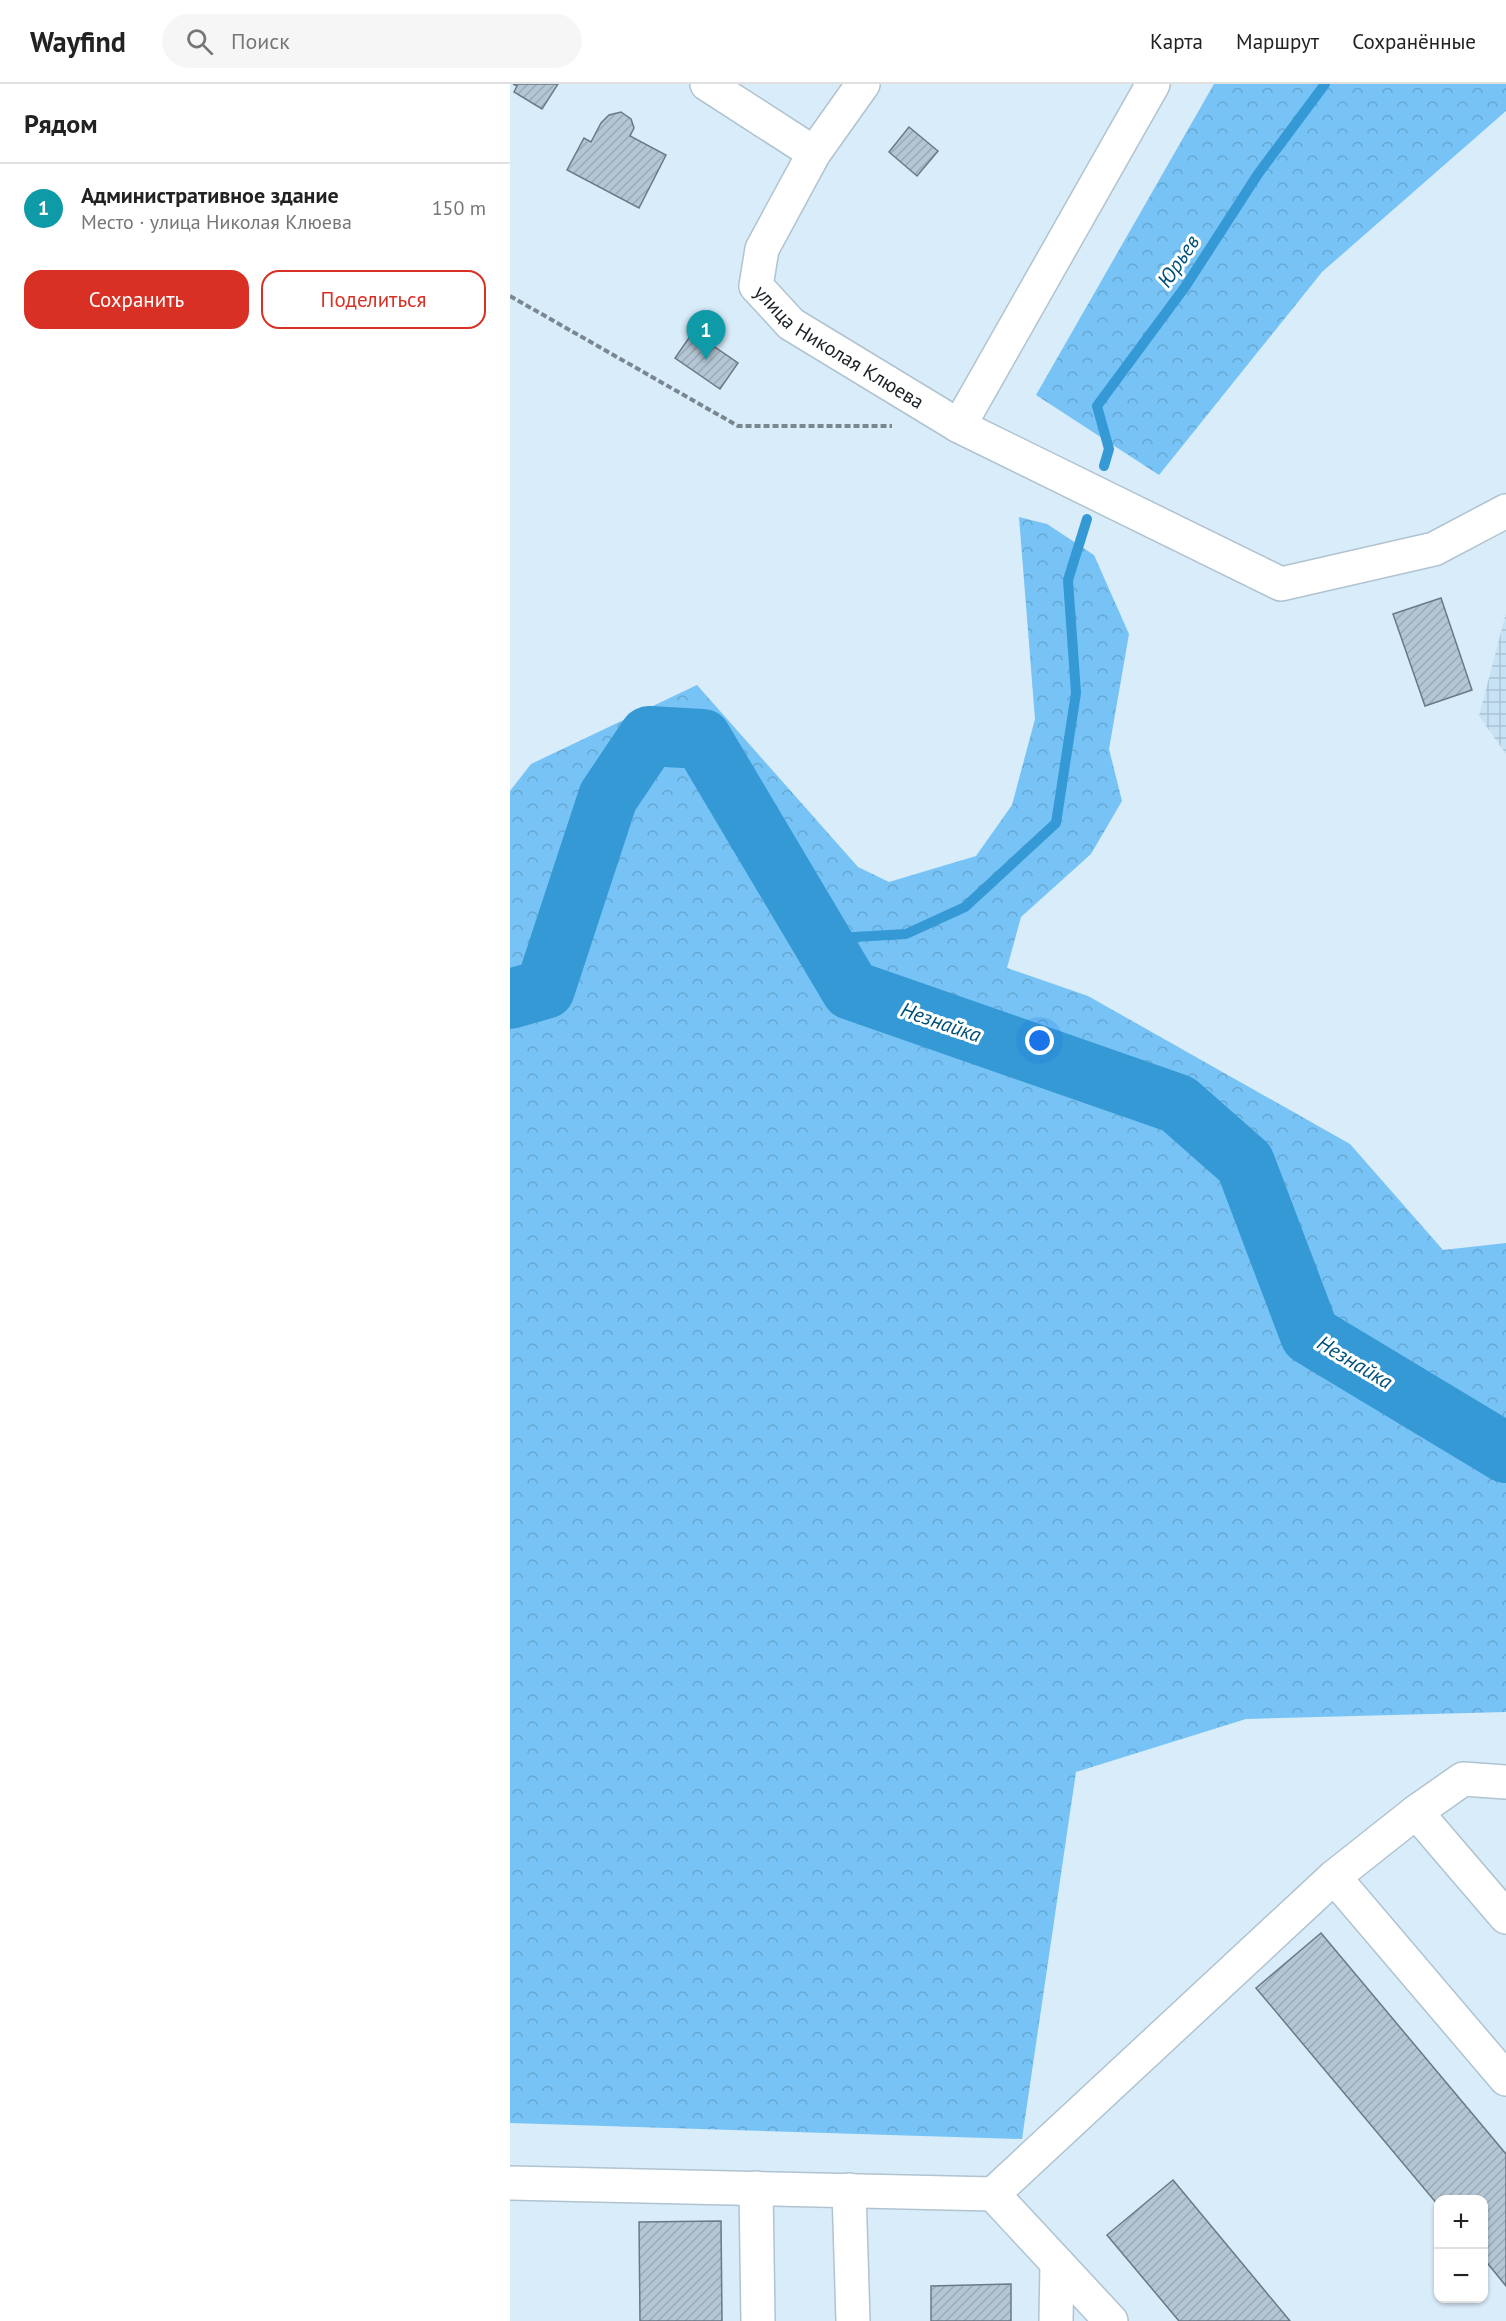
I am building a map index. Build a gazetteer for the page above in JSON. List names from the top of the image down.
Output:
{
  "streets": {
    "street": ["улица Николая Клюева"]
  },
  "water": ["Юрьев", "Незнайка"],
  "page": {
    "header": "Wayfind",
    "search": "Поиск",
    "nav": ["Карта", "Маршрут", "Сохранённые"],
    "heading": "Рядом",
    "list": [
      {
        "mark": "1",
        "name": "Административное здание",
        "note": "Место · улица Николая Клюева",
        "value": "150 m"
      }
    ],
    "buttons": ["Сохранить", "Поделиться"],
    "pins": "1",
    "map_buttons": ["+", "−"]
  }
}
